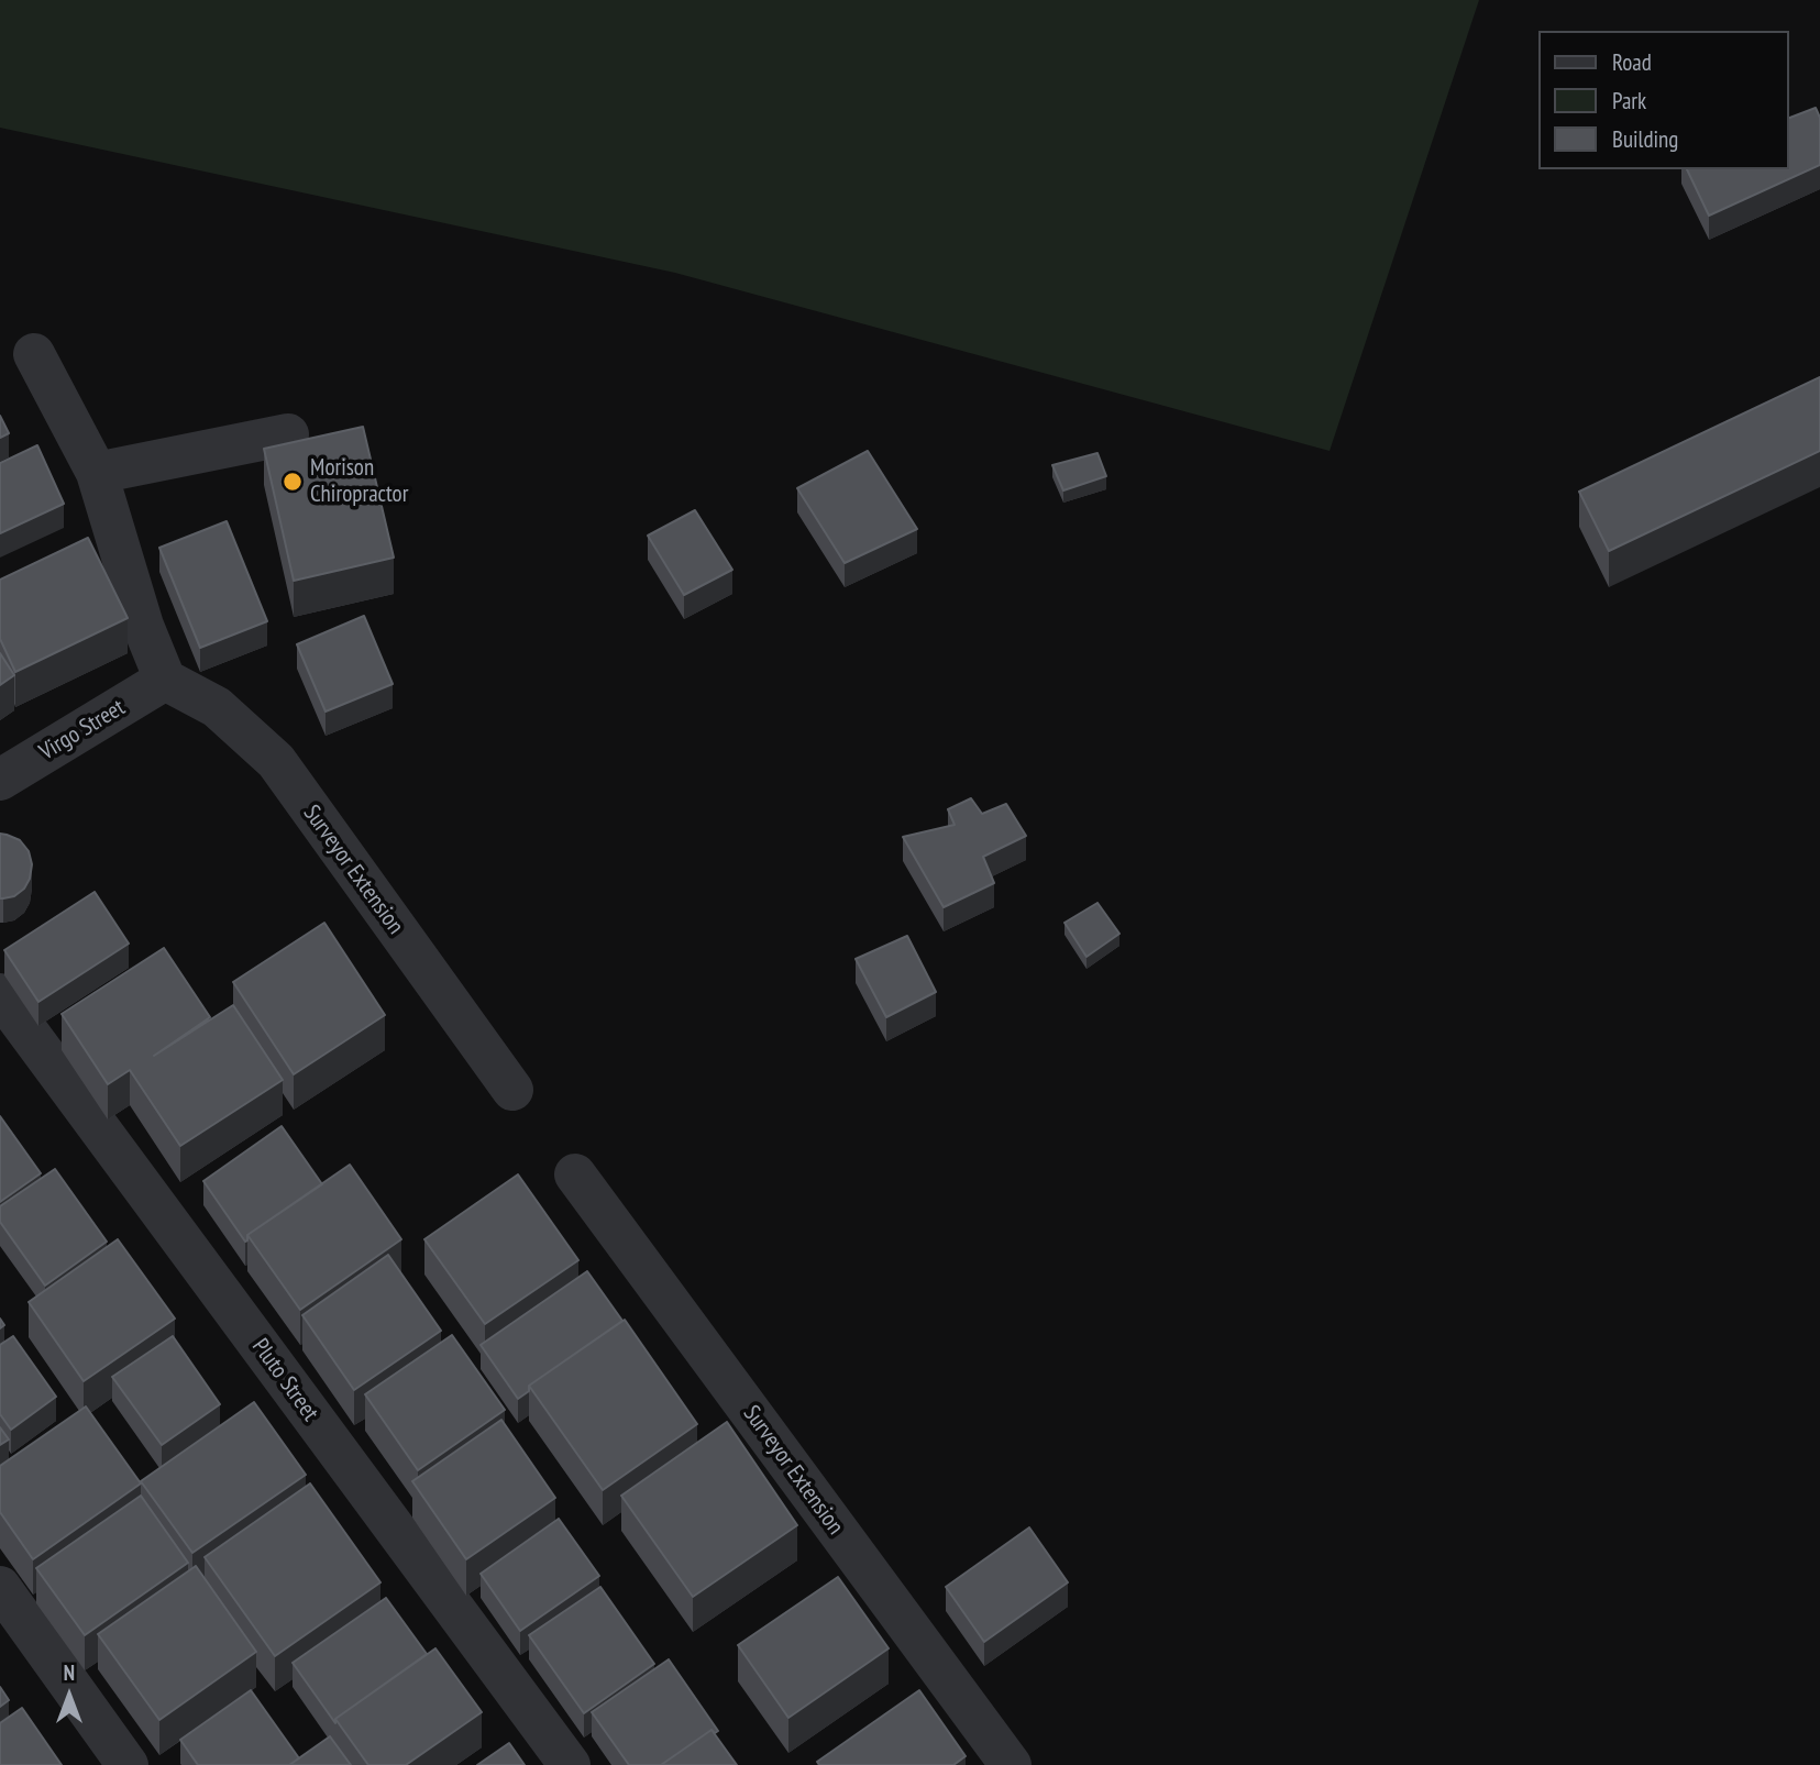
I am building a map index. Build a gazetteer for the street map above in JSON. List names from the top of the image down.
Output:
{
  "streets": {
    "street": ["Virgo Street", "Surveyor Extension", "Pluto Street"]
  },
  "crossings": [
    ["Virgo Street", "Surveyor Extension"]
  ],
  "places": ["Morison Chiropractor"],
  "legend": ["Road", "Park", "Building"],
  "north": "top"
}
